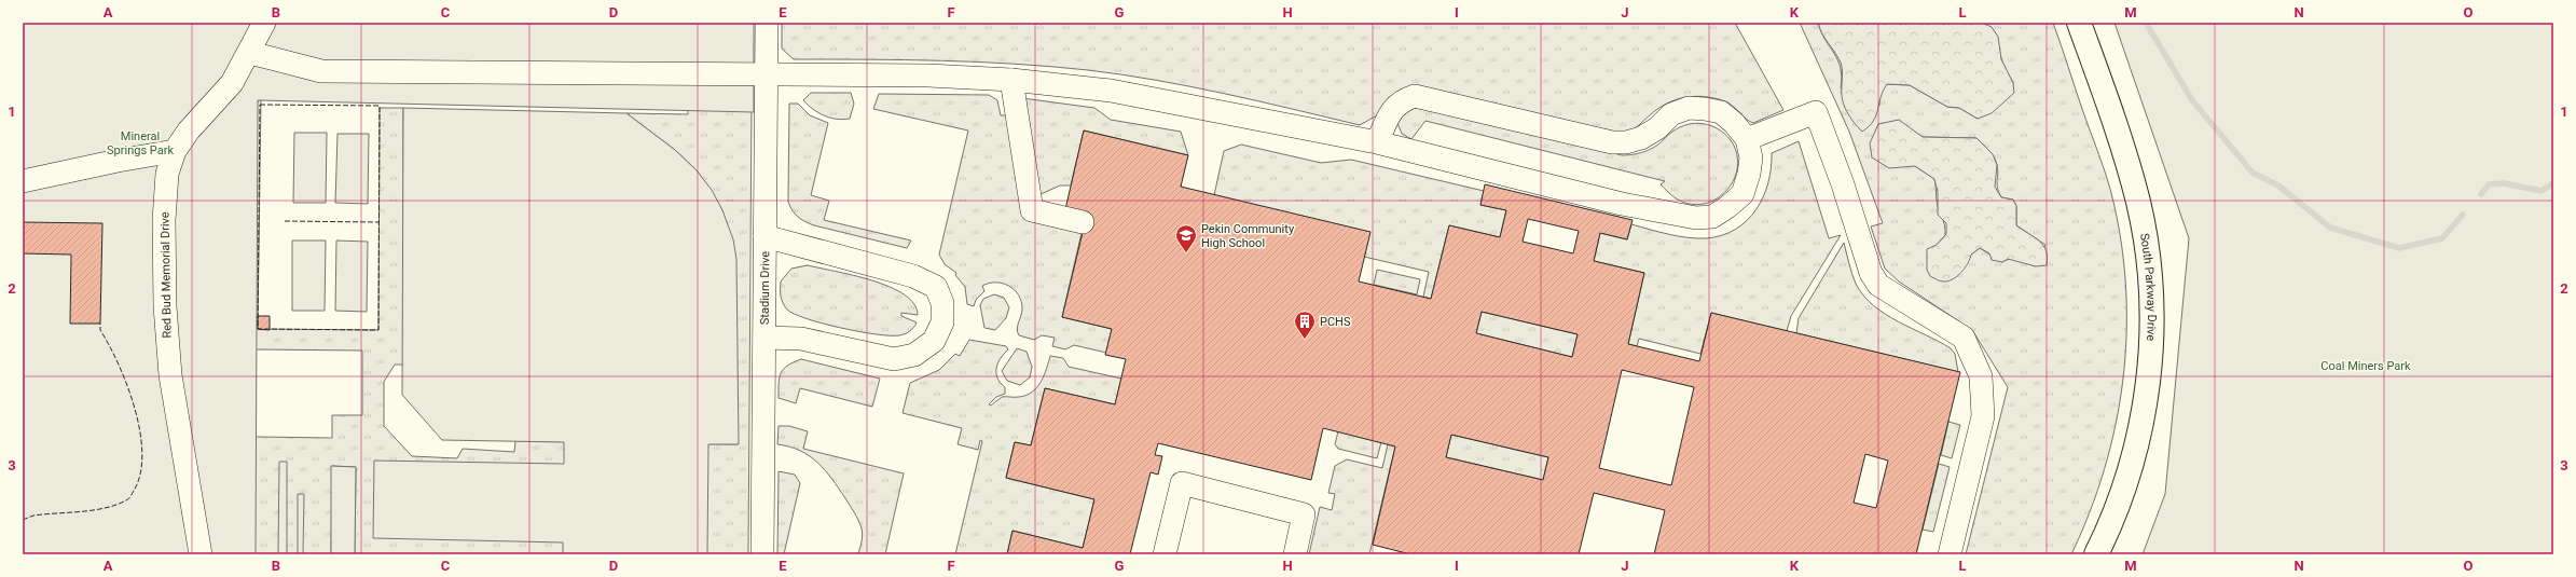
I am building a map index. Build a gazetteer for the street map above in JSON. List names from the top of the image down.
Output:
{
  "streets": {
    "main road": ["South Parkway Drive"],
    "street": ["Red Bud Memorial Drive", "Stadium Drive"]
  },
  "parks": ["Mineral Springs Park", "Coal Miners Park"],
  "places": {
    "school or university": ["Pekin Community High School"],
    "building": ["PCHS"]
  },
  "grid": {
    "columns": [
      "A",
      "B",
      "C",
      "D",
      "E",
      "F",
      "G",
      "H",
      "I",
      "J",
      "K",
      "L",
      "M",
      "N",
      "O"
    ],
    "rows": ["1", "2", "3"]
  }
}
